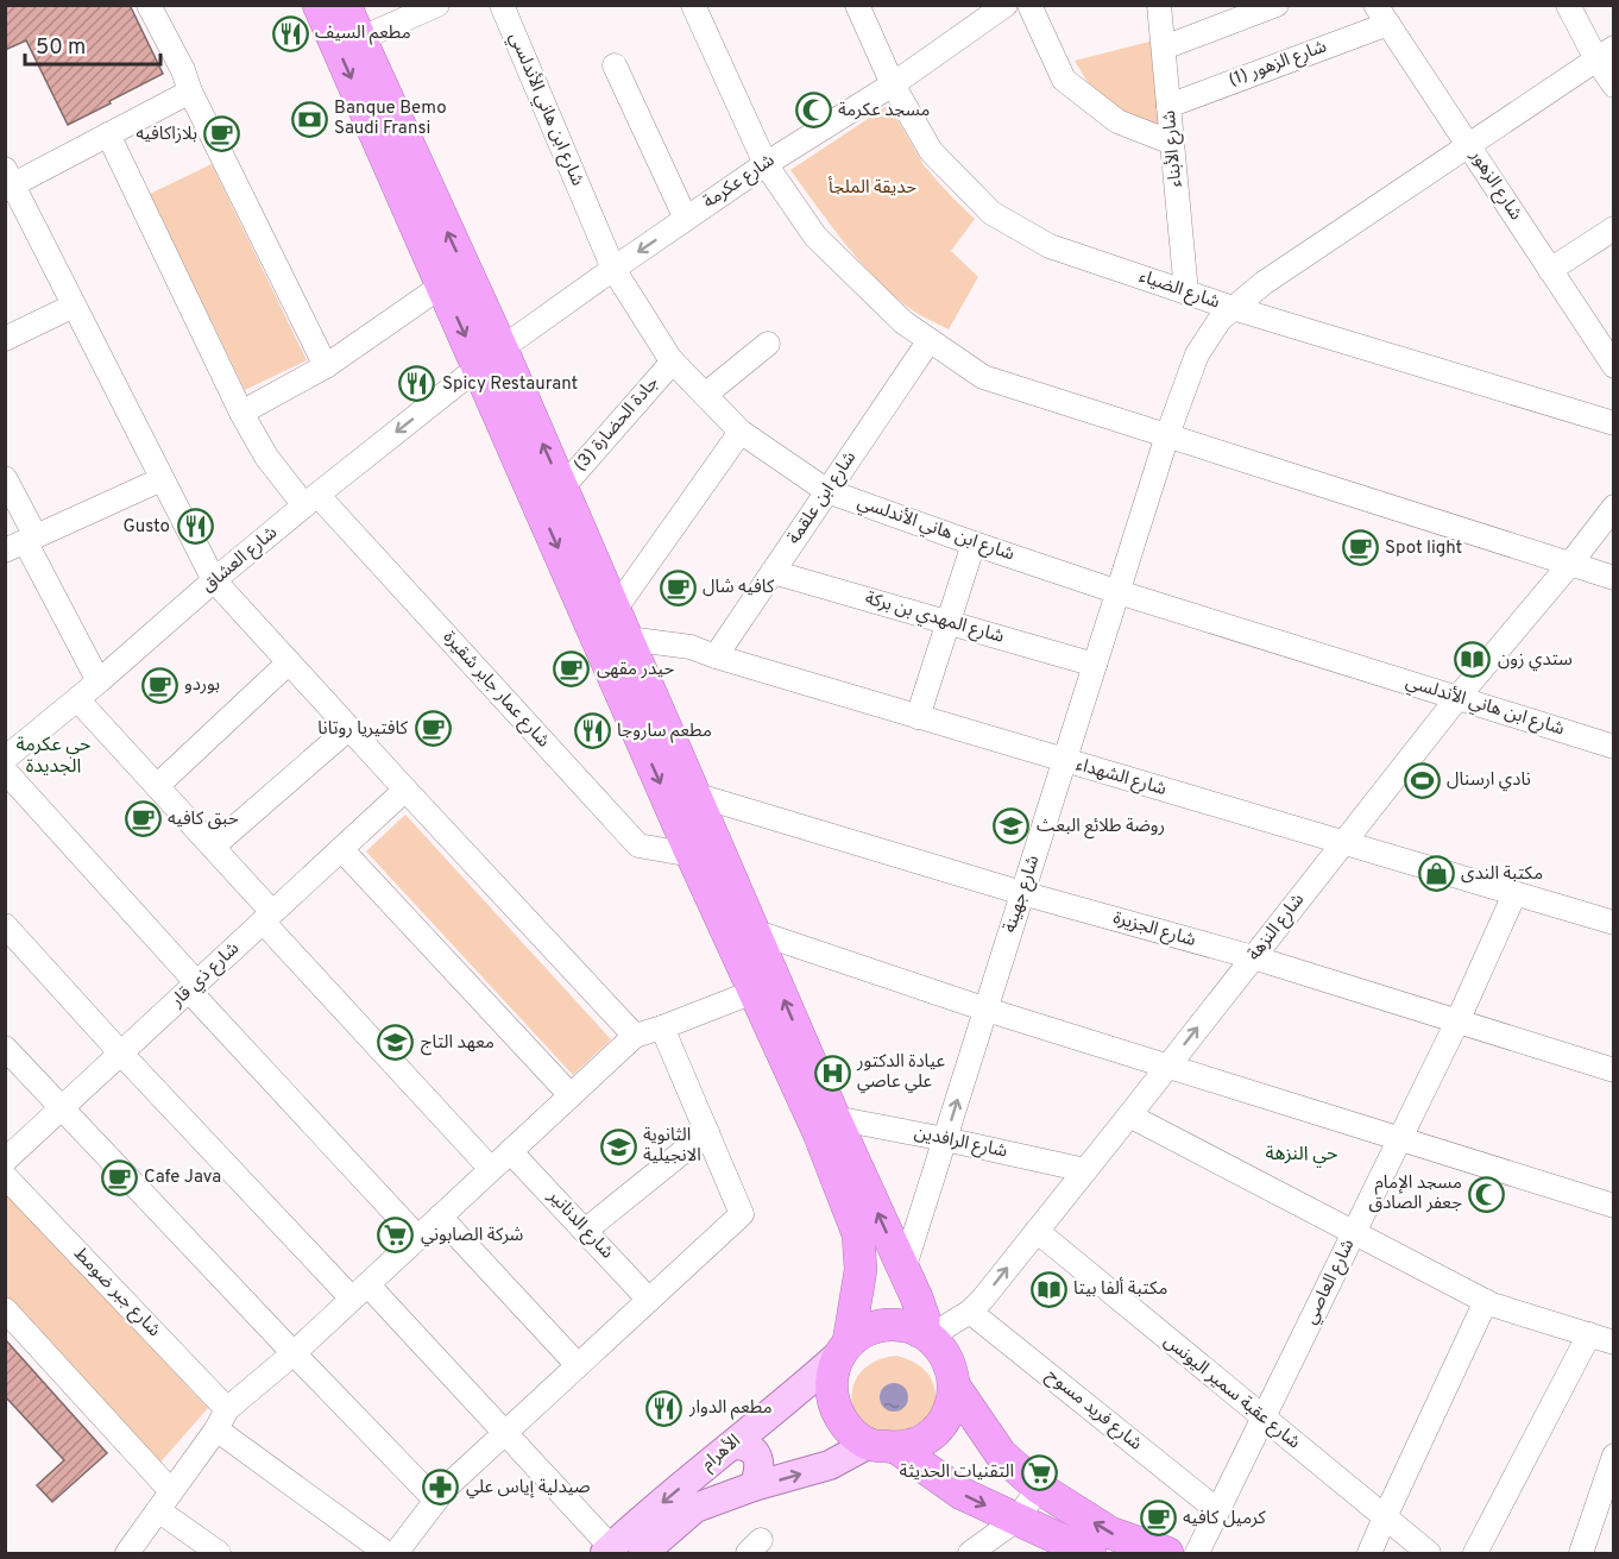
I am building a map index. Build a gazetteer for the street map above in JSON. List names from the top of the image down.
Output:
{
  "streets": {
    "main road": ["الأهرام"],
    "street": [
      "شارع الزهور (1)",
      "شارع ابن هاني الأندلسي",
      "شارع الأبناء",
      "شارع عكرمة",
      "شارع الزهور",
      "شارع الضياء",
      "جادة الحضارة (3)",
      "شارع ابن علقمة",
      "شارع العشاق",
      "شارع المهدي بن بركة",
      "شارع عمار جابر شقيرة",
      "شارع الشهداء",
      "شارع جهينة",
      "شارع النزهة",
      "شارع الجزيرة",
      "شارع ذي قار",
      "شارع الرافدين",
      "شارع الدنانير",
      "شارع العاصي",
      "شارع جبر ضومط",
      "شارع عقبة سمير اليونس",
      "شارع فريد مسوح"
    ]
  },
  "crossings": [
    ["شارع الزهور (1)", "شارع الأبناء"],
    ["شارع الزهور (1)", "شارع الزهور"],
    ["شارع ابن هاني الأندلسي", "شارع عكرمة"],
    ["شارع ابن هاني الأندلسي", "جادة الحضارة (3)"],
    ["شارع ابن هاني الأندلسي", "شارع ابن علقمة"],
    ["شارع ابن هاني الأندلسي", "شارع جهينة"],
    ["شارع ابن هاني الأندلسي", "شارع النزهة"],
    ["شارع الأبناء", "شارع الضياء"],
    ["شارع عكرمة", "شارع الضياء"],
    ["شارع عكرمة", "شارع العشاق"],
    ["شارع الزهور", "شارع جهينة"],
    ["شارع الضياء", "شارع جهينة"],
    ["شارع ابن علقمة", "شارع المهدي بن بركة"],
    ["شارع ابن علقمة", "شارع الشهداء"],
    ["شارع العشاق", "شارع عمار جابر شقيرة"],
    ["شارع المهدي بن بركة", "شارع جهينة"],
    ["شارع الشهداء", "شارع جهينة"],
    ["شارع الشهداء", "شارع النزهة"],
    ["شارع الشهداء", "شارع العاصي"],
    ["شارع جهينة", "شارع الجزيرة"],
    ["شارع جهينة", "شارع الرافدين"],
    ["شارع النزهة", "شارع الجزيرة"],
    ["شارع النزهة", "شارع الرافدين"],
    ["شارع النزهة", "شارع عقبة سمير اليونس"],
    ["شارع النزهة", "شارع فريد مسوح"],
    ["شارع النزهة", "الأهرام"],
    ["شارع الجزيرة", "شارع العاصي"],
    ["شارع العاصي", "شارع عقبة سمير اليونس"],
    ["شارع العاصي", "شارع فريد مسوح"]
  ],
  "districts": ["حي عكرمة الجديدة", "حي النزهة"],
  "parks": ["حديقة الملجأ"],
  "places": {
    "restaurant": [
      "مطعم السيف",
      "Spicy Restaurant",
      "Gusto",
      "مطعم ساروجا",
      "مطعم الدوار"
    ],
    "mosque": ["مسجد عكرمة", "مسجد الإمام جعفر الصادق"],
    "bank": ["Banque Bemo Saudi Fransi"],
    "cafe": [
      "بلازاكافيه",
      "Spot light",
      "كافيه شال",
      "حيدر مقهى",
      "بوردو",
      "كافتيريا روتانا",
      "حبق كافيه",
      "Cafe Java",
      "كرميل كافيه"
    ],
    "library": ["ستدي زون", "مكتبة ألفا بيتا"],
    "sports": ["نادي ارسنال"],
    "school or university": ["روضة طلائع البعث", "معهد التاج", "الثانوية الانجيلية"],
    "shop": ["مكتبة الندى"],
    "hospital": ["عيادة الدكتور علي عاصي"],
    "supermarket": ["شركة الصابوني", "التقنيات الحديثة"],
    "pharmacy": ["صيدلية إياس علي"]
  },
  "scale_bar": "50 m"
}
